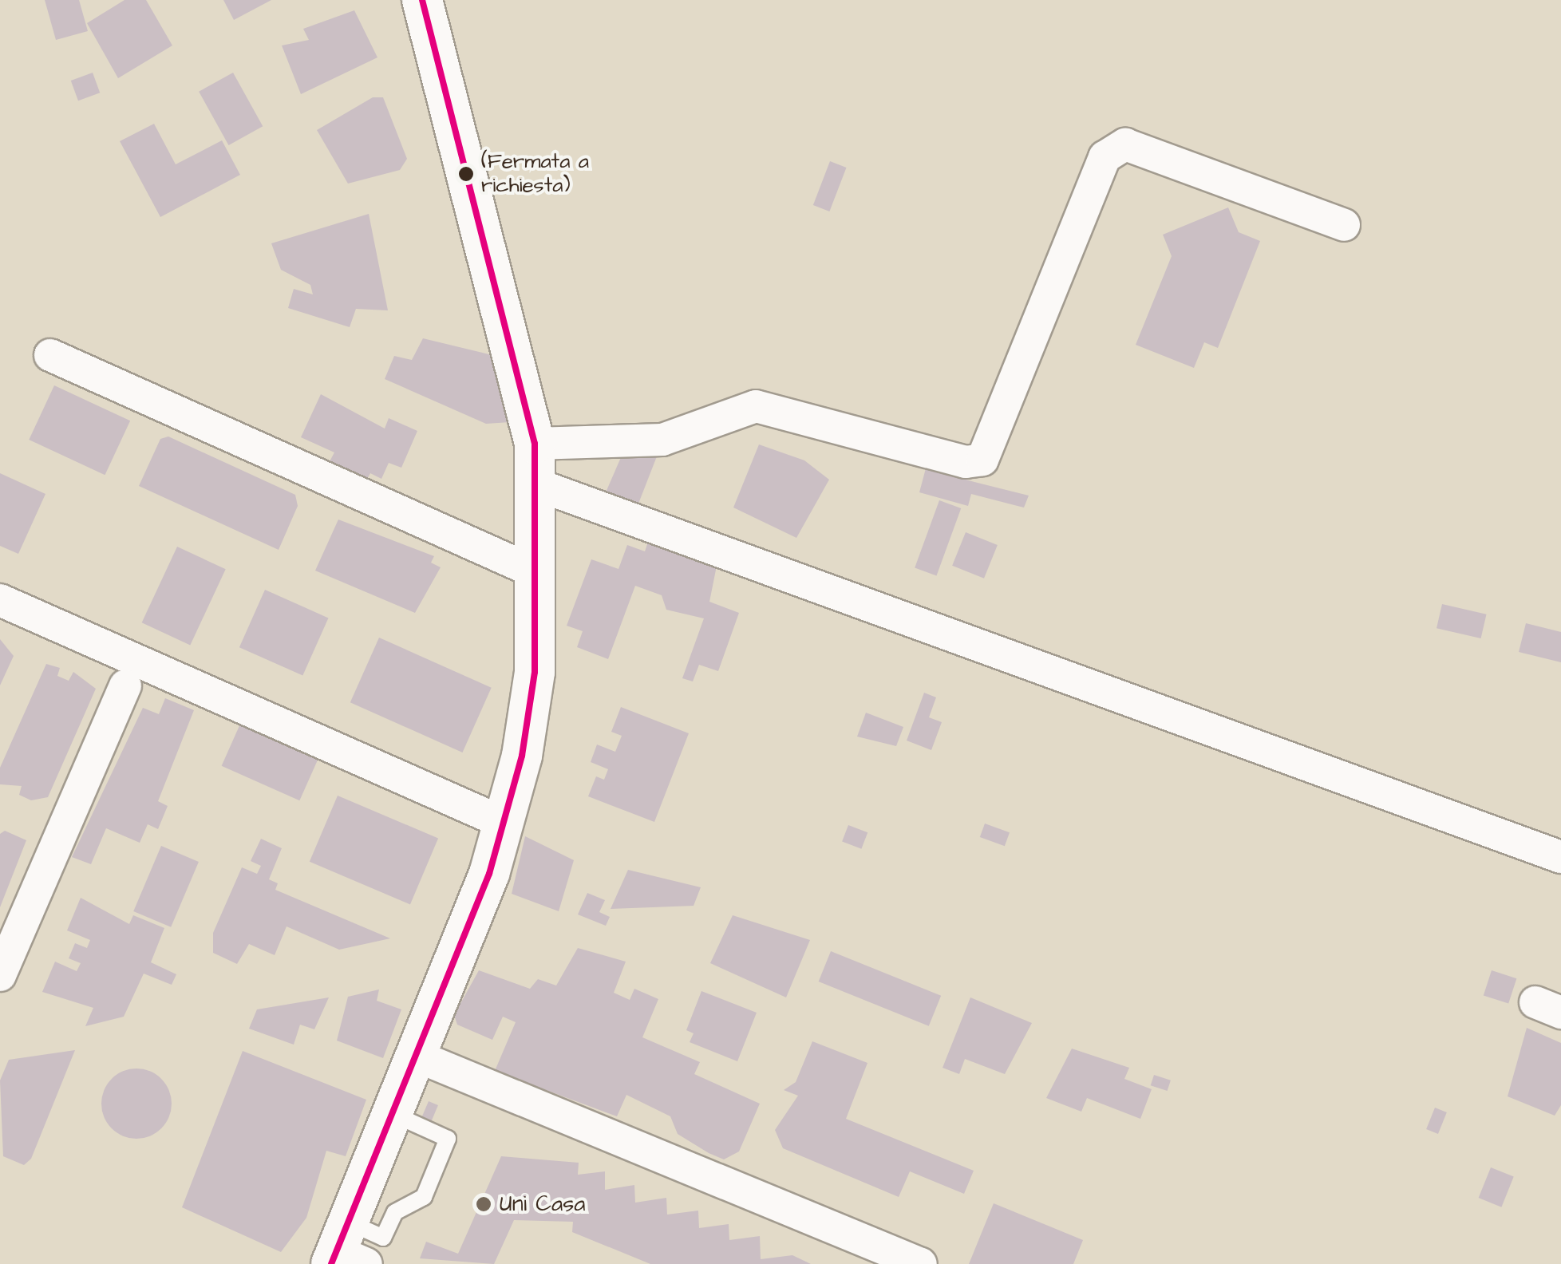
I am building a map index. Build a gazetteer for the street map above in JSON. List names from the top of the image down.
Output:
{
  "places": ["(Fermata a richiesta)", "Uni Casa"]
}
